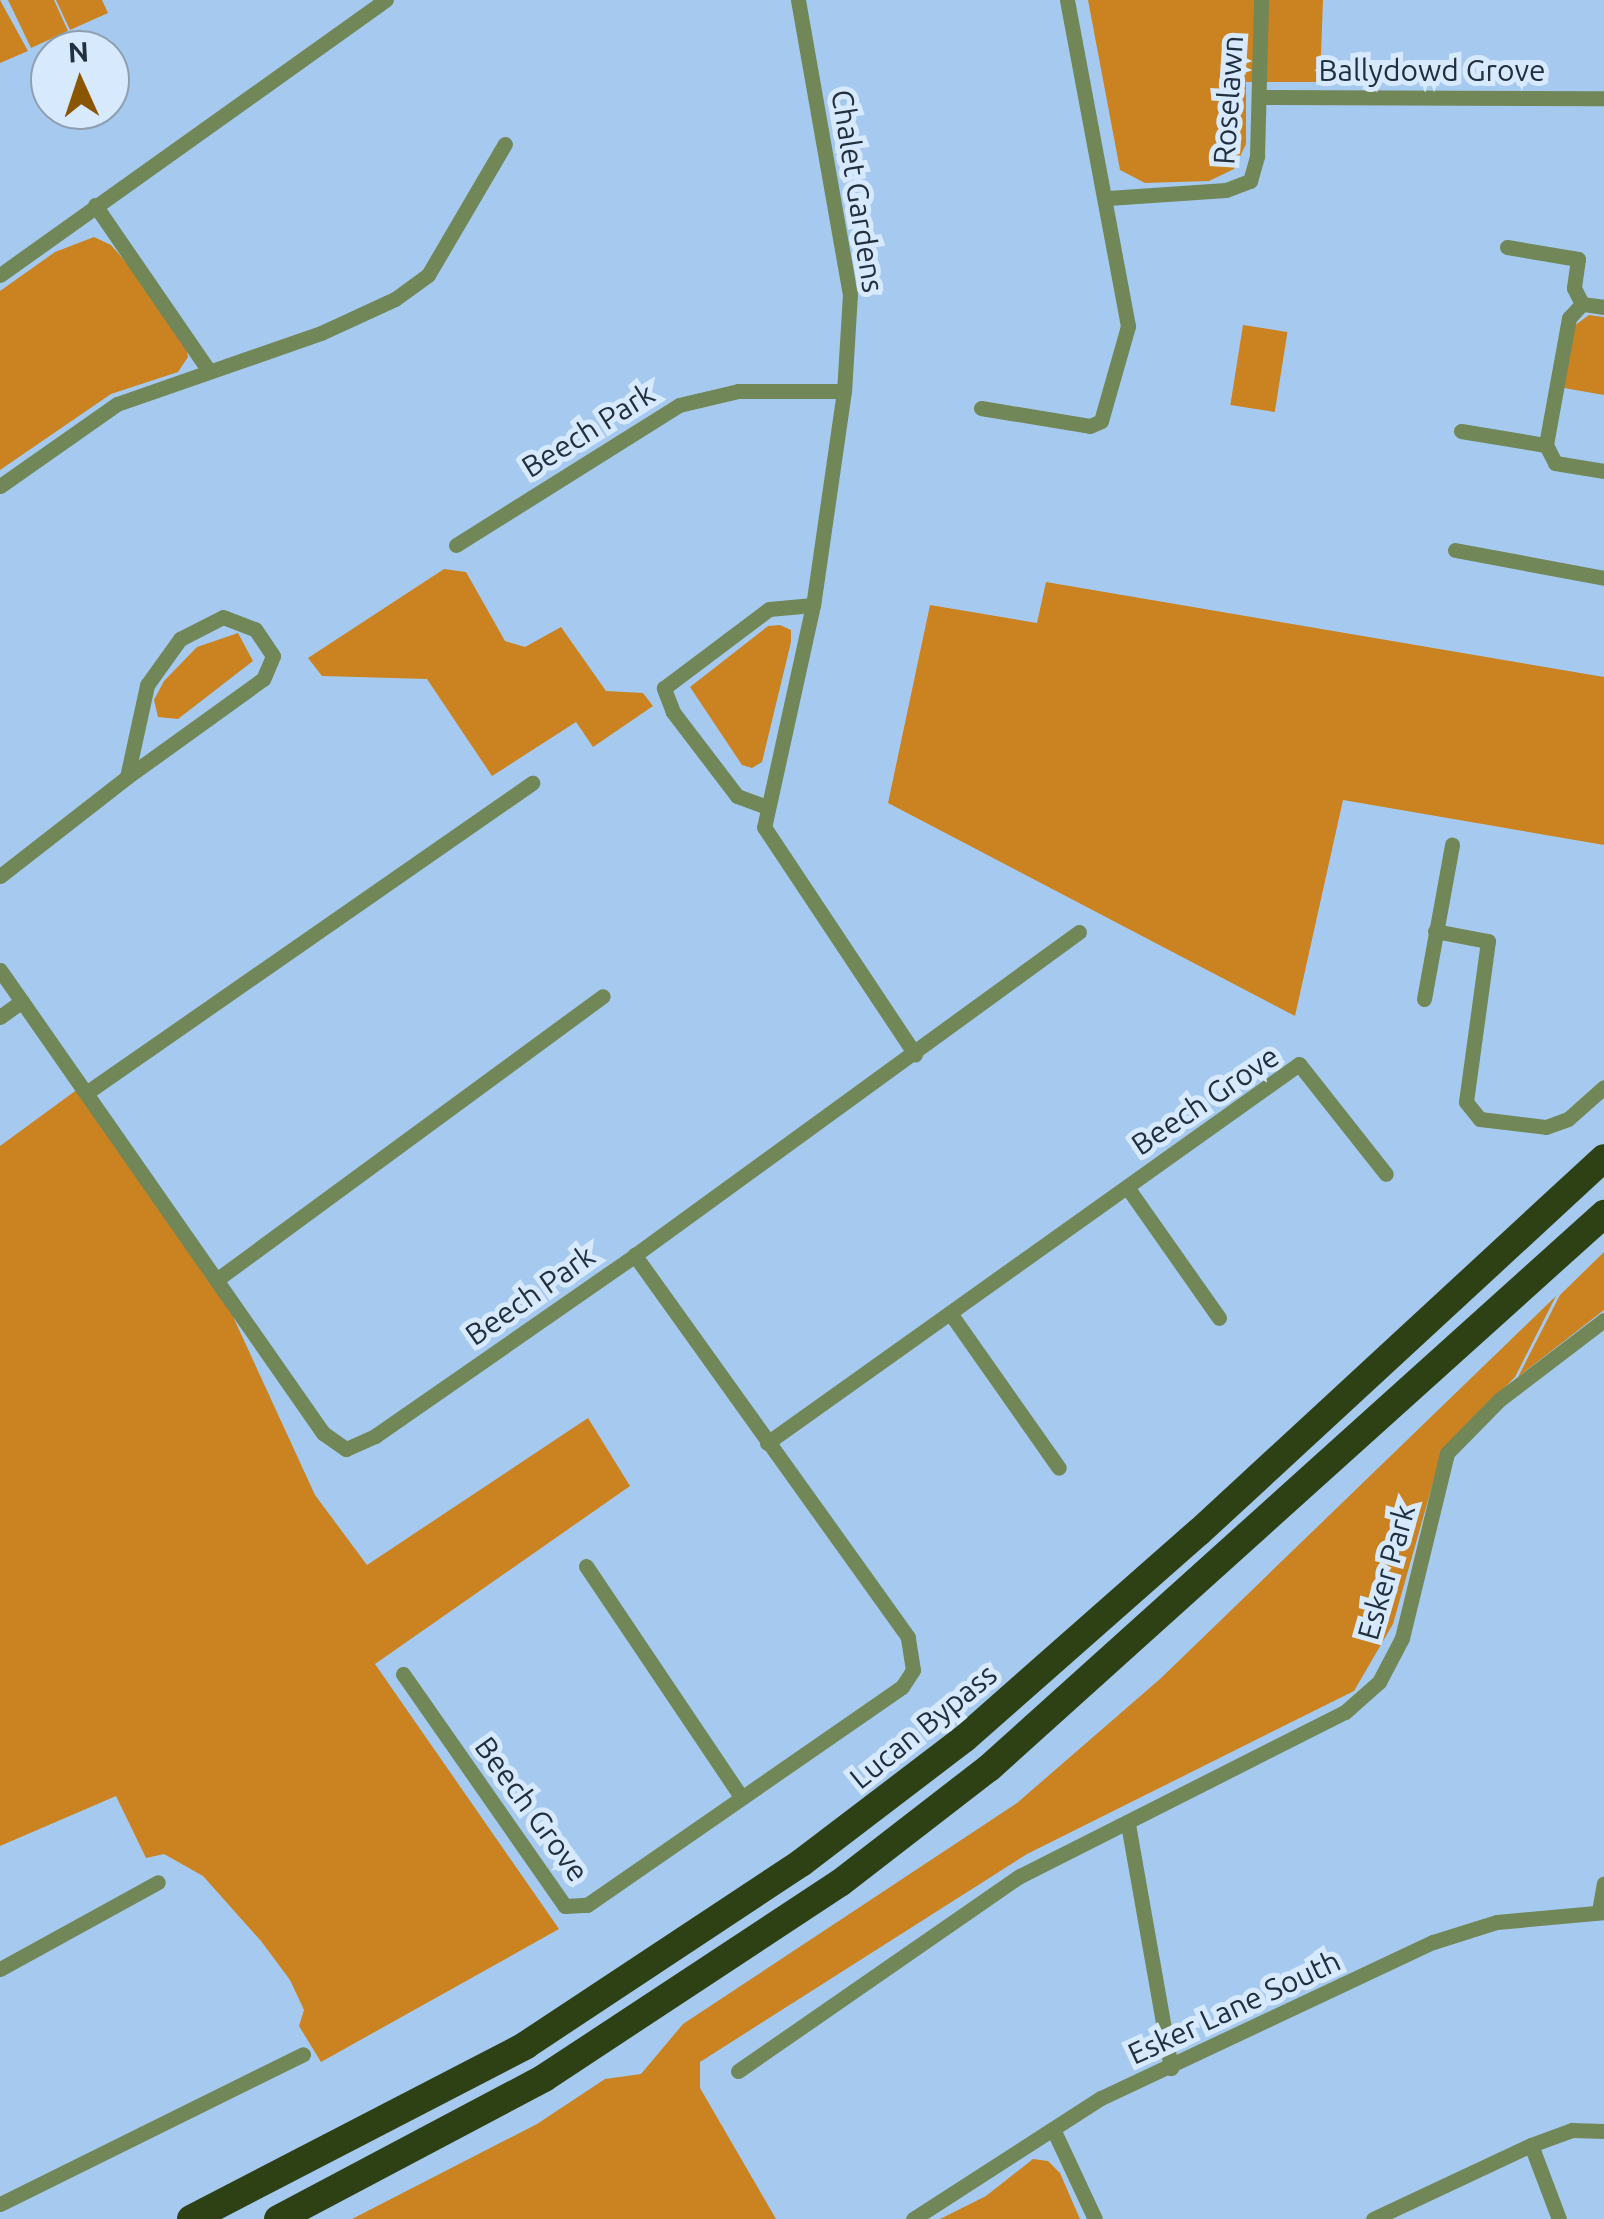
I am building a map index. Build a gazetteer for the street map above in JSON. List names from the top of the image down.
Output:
{
  "streets": {
    "highway": ["Lucan Bypass"],
    "street": [
      "Ballydowd Grove",
      "Roselawn",
      "Chalet Gardens",
      "Beech Park",
      "Beech Grove",
      "Esker Park",
      "Esker Lane South"
    ]
  },
  "crossings": [
    ["Ballydowd Grove", "Roselawn"],
    ["Chalet Gardens", "Beech Park"],
    ["Beech Park", "Beech Grove"]
  ],
  "north": "top"
}
